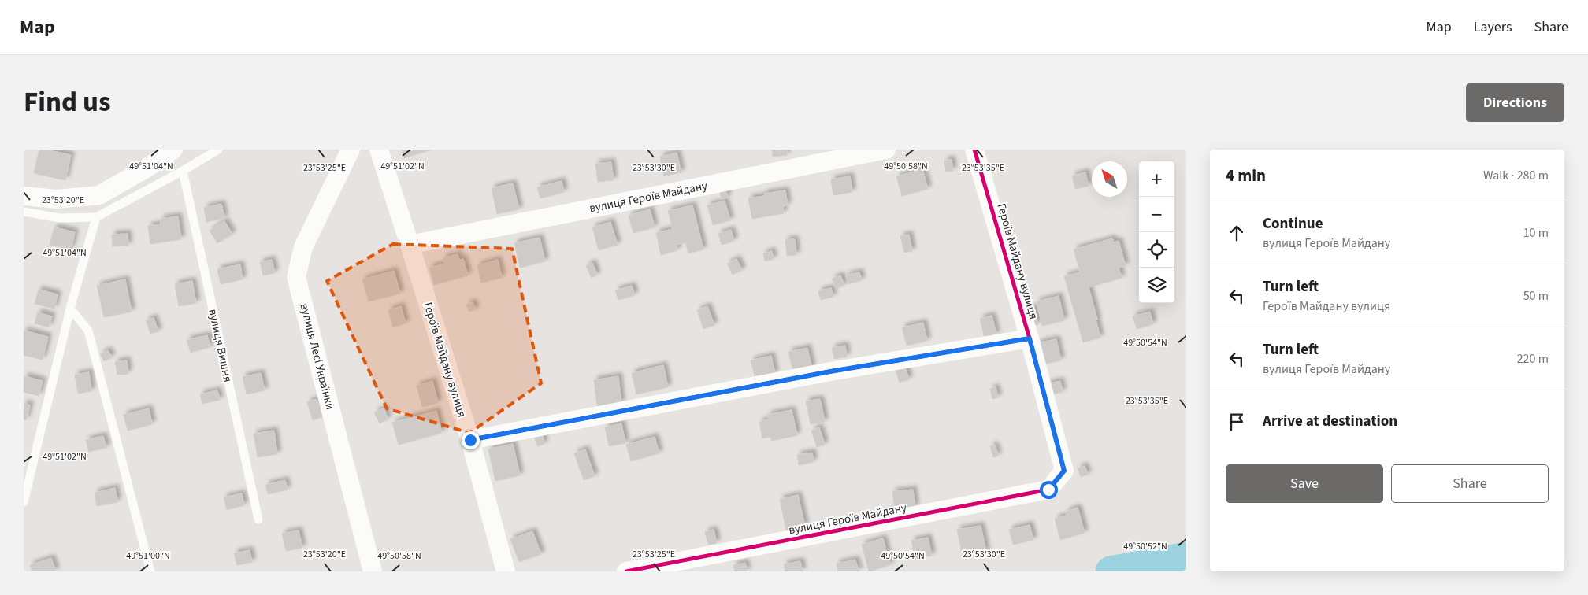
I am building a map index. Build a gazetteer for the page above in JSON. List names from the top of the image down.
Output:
{
  "streets": {
    "street": ["вулиця Героїв Майдану", "Героїв Майдану вулиця", "вулиця Лесі Українки"],
    "lane": ["вулиця Вишня"]
  },
  "crossings": [
    ["вулиця Героїв Майдану", "Героїв Майдану вулиця"]
  ],
  "north": "top left",
  "page": {
    "header": "Map",
    "nav": ["Map", "Layers", "Share"],
    "title": "Find us",
    "buttons": [
      "Directions",
      ["Save", "Share"]
    ],
    "heading": ["4 min", "Walk · 280 m"],
    "map_buttons": ["+", "−"],
    "list": [
      ["Continue", "вулиця Героїв Майдану", "10 m"],
      ["Turn left", "Героїв Майдану вулиця", "50 m"],
      ["Turn left", "вулиця Героїв Майдану", "220 m"],
      "Arrive at destination"
    ]
  },
  "coordinates": [
    "49°51'04\"N",
    "49°51'02\"N",
    "49°50'58\"N",
    "23°53'25\"E",
    "23°53'30\"E",
    "23°53'35\"E",
    "23°53'20\"E",
    "49°50'54\"N",
    "49°50'52\"N",
    "49°51'00\"N"
  ]
}
